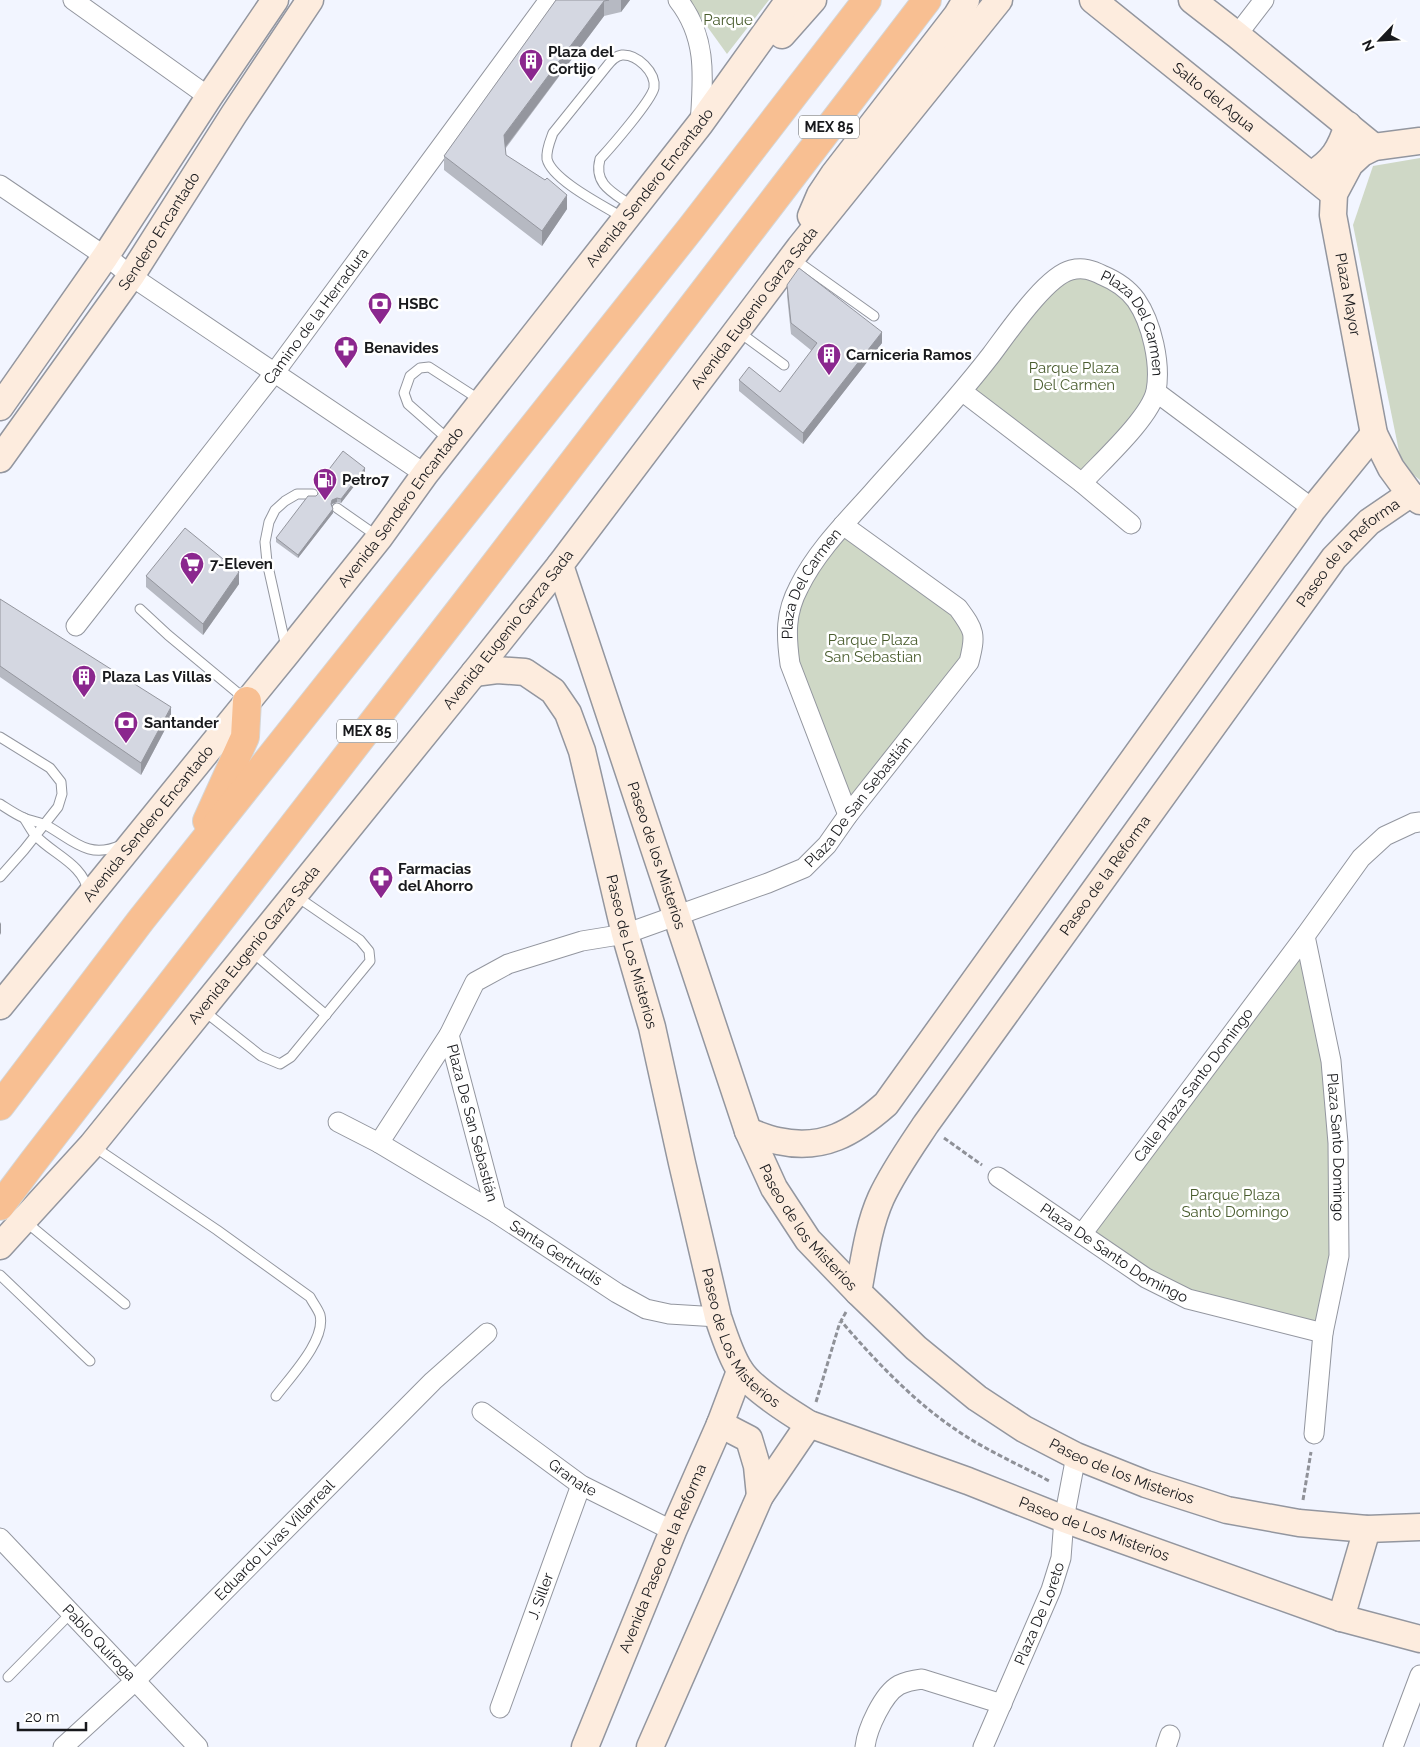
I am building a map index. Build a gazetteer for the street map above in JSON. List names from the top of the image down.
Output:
{
  "streets": {
    "highway": ["MEX 85"],
    "street": [
      "Salto del Agua",
      "Avenida Sendero Encantado",
      "Sendero Encantado",
      "Plaza Mayor",
      "Avenida Eugenio Garza Sada",
      "Camino de la Herradura",
      "Plaza Del Carmen",
      "Paseo de la Reforma",
      "Plaza De San Sebastián",
      "Paseo de los Misterios",
      "Paseo de Los Misterios",
      "Calle Plaza Santo Domingo",
      "Plaza Santo Domingo",
      "Plaza De Santo Domingo",
      "Santa Gertrudis",
      "Granate",
      "Eduardo Livas Villarreal",
      "Avenida Paseo de la Reforma",
      "J. Siller",
      "Plaza De Loreto",
      "Pablo Quiroga"
    ]
  },
  "crossings": [
    ["Salto del Agua", "Plaza Mayor"],
    ["Plaza Mayor", "Paseo de la Reforma"],
    ["Avenida Eugenio Garza Sada", "Paseo de los Misterios"],
    ["Avenida Eugenio Garza Sada", "Paseo de Los Misterios"],
    ["Plaza Del Carmen", "Plaza De San Sebastián"],
    ["Paseo de la Reforma", "Paseo de los Misterios"],
    ["Plaza De San Sebastián", "Paseo de los Misterios"],
    ["Plaza De San Sebastián", "Paseo de Los Misterios"],
    ["Plaza De San Sebastián", "Santa Gertrudis"],
    ["Paseo de los Misterios", "Plaza De Loreto"],
    ["Paseo de Los Misterios", "Santa Gertrudis"],
    ["Paseo de Los Misterios", "Avenida Paseo de la Reforma"],
    ["Paseo de Los Misterios", "Plaza De Loreto"],
    ["Calle Plaza Santo Domingo", "Plaza Santo Domingo"],
    ["Calle Plaza Santo Domingo", "Plaza De Santo Domingo"],
    ["Plaza Santo Domingo", "Plaza De Santo Domingo"],
    ["Granate", "Avenida Paseo de la Reforma"],
    ["Granate", "J. Siller"],
    ["Eduardo Livas Villarreal", "Pablo Quiroga"]
  ],
  "parks": [
    "Parque",
    "Parque Plaza Del Carmen",
    "Parque Plaza San Sebastian",
    "Parque Plaza Santo Domingo"
  ],
  "places": {
    "building": ["Plaza del Cortijo", "Carniceria Ramos", "Plaza Las Villas"],
    "bank": ["HSBC", "Santander"],
    "pharmacy": ["Benavides", "Farmacias del Ahorro"],
    "fuel station": ["Petro7"],
    "supermarket": ["7-Eleven"]
  },
  "scale_bar": "20 m",
  "north": "bottom left"
}
